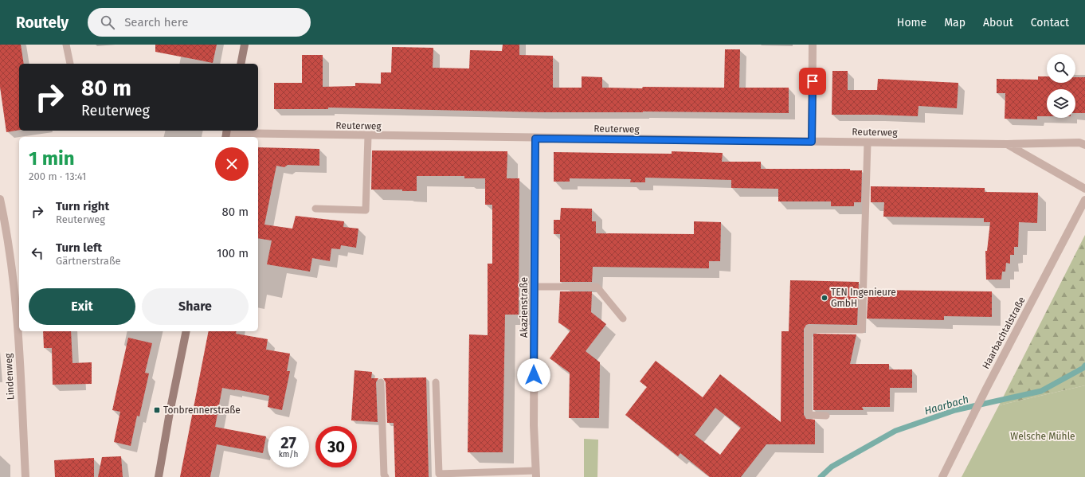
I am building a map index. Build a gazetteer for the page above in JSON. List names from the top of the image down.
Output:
{
  "streets": {
    "street": [
      "Reuterweg",
      "Akazienstraße",
      "Haarbachtalstraße",
      "Lindenweg"
    ]
  },
  "crossings": [
    ["Reuterweg", "Akazienstraße"]
  ],
  "water": ["Haarbach"],
  "parks": ["Welsche Mühle"],
  "places": {
    "other": ["TEN Ingenieure GmbH"],
    "transit": ["Tonbrennerstraße"]
  },
  "page": {
    "header": "Routely",
    "search": "Search here",
    "nav": [
      "Home",
      "Map",
      "About",
      "Contact"
    ],
    "turn": ["80 m", "Reuterweg"],
    "heading": ["1 min", "200 m · 13:41"],
    "list": [
      {
        "name": "Turn right",
        "note": "Reuterweg",
        "value": "80 m"
      },
      {
        "name": "Turn left",
        "note": "Gärtnerstraße",
        "value": "100 m"
      }
    ],
    "buttons": ["Exit", "Share"],
    "speed": "27 km/h",
    "limit": "30"
  }
}
